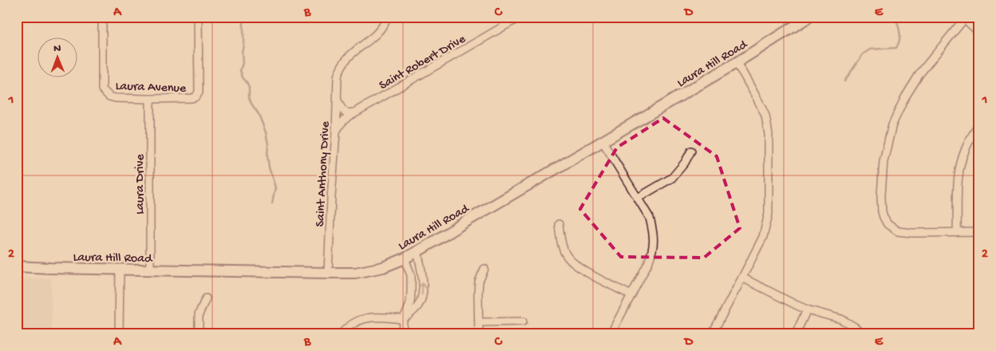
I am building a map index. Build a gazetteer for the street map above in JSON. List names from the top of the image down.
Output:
{
  "streets": {
    "main road": ["Laura Hill Road"],
    "street": [
      "Saint Robert Drive",
      "Laura Avenue",
      "Saint Anthony Drive",
      "Laura Drive"
    ]
  },
  "crossings": [
    ["Saint Robert Drive", "Saint Anthony Drive"],
    ["Laura Hill Road", "Saint Anthony Drive"],
    ["Laura Hill Road", "Laura Drive"],
    ["Laura Avenue", "Laura Drive"]
  ],
  "north": "top",
  "grid": {
    "columns": [
      "A",
      "B",
      "C",
      "D",
      "E"
    ],
    "rows": ["1", "2"]
  }
}
